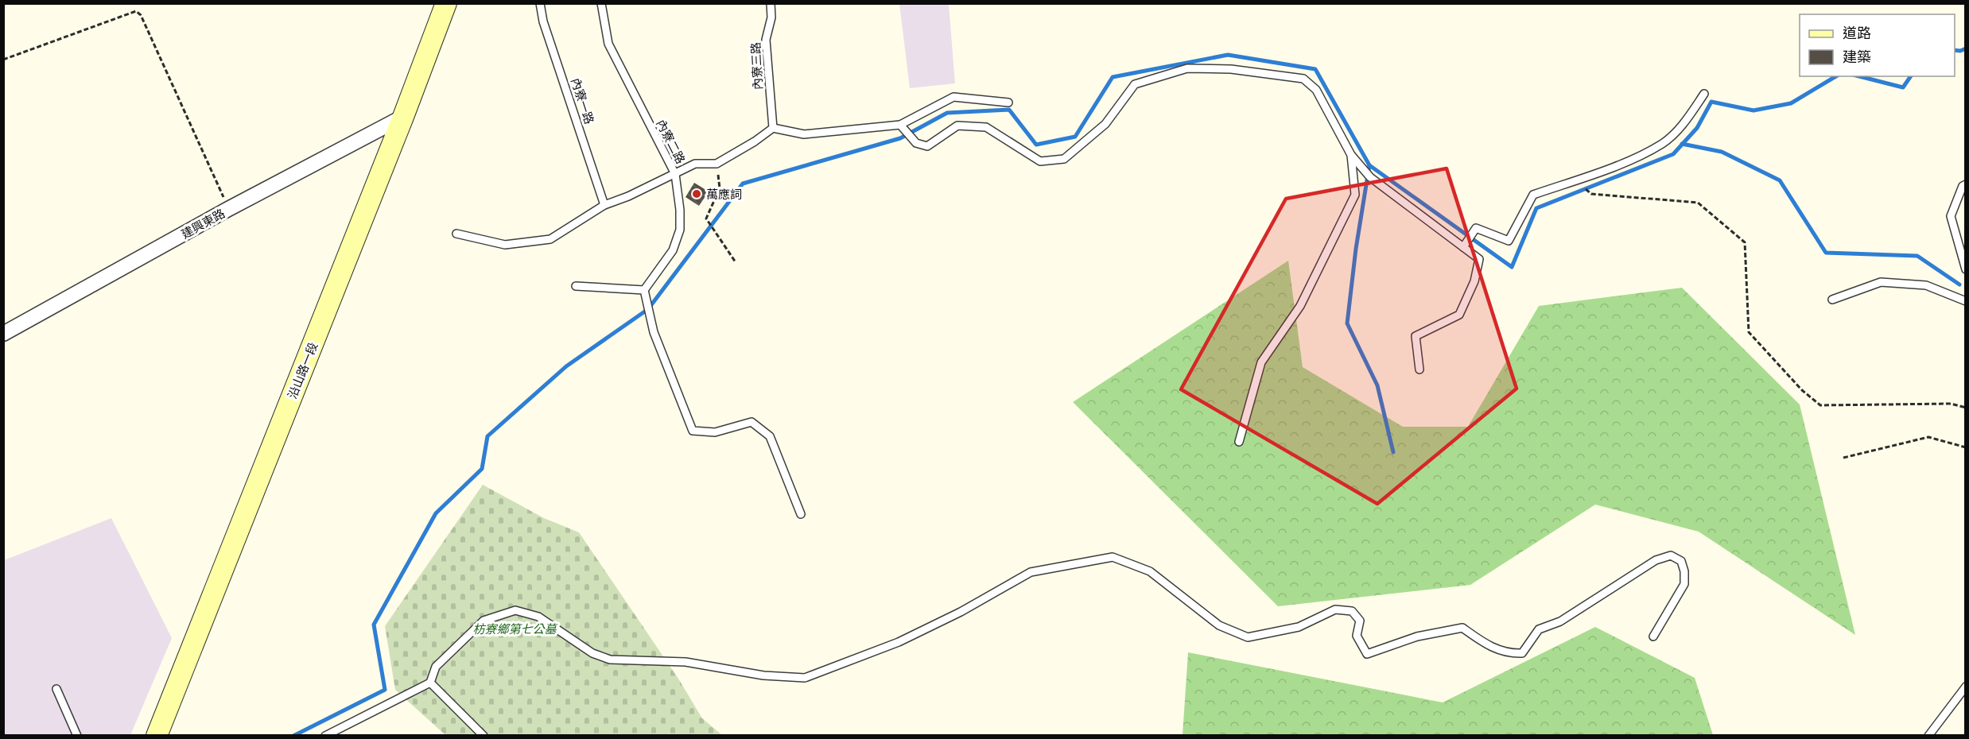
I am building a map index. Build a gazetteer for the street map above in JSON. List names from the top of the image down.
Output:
{
  "streets": {
    "main road": ["沿山路一段"],
    "street": ["建興東路"],
    "lane": ["內寮三路", "內寮一路", "內寮二路"]
  },
  "crossings": [
    ["建興東路", "沿山路一段"]
  ],
  "parks": ["枋寮鄉第七公墓"],
  "places": ["萬應詞"],
  "legend": ["道路", "建築"]
}
